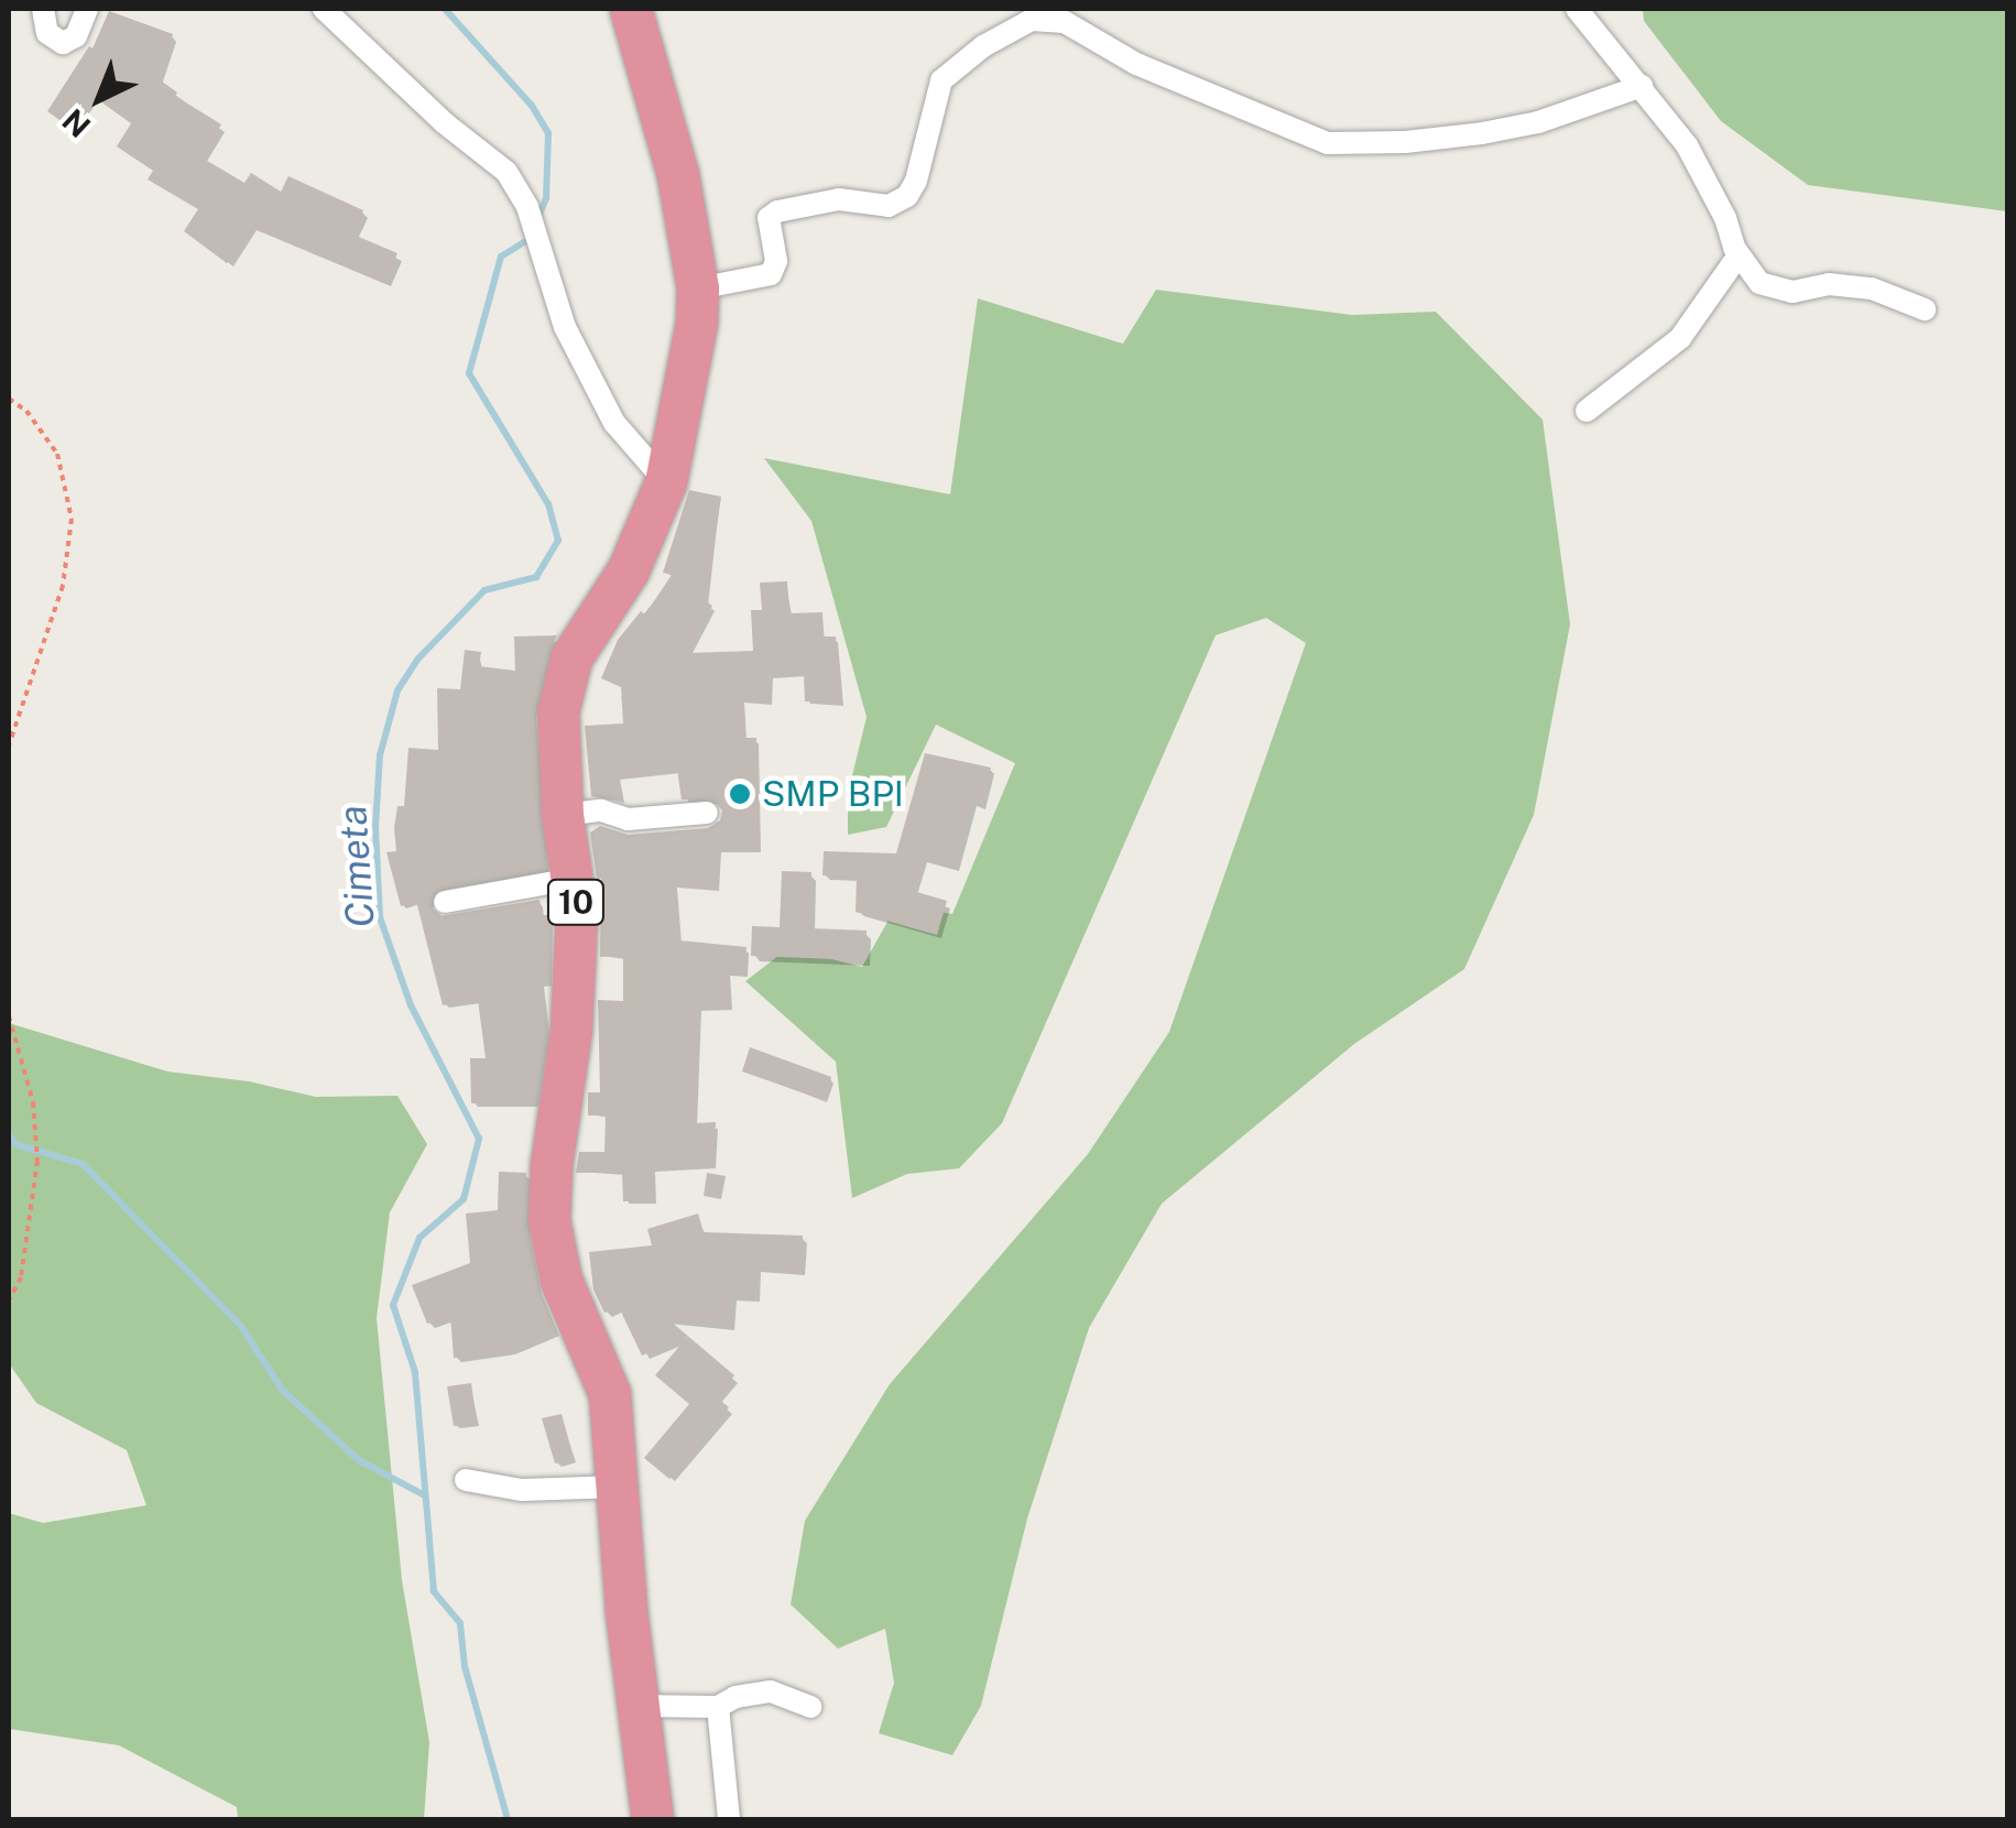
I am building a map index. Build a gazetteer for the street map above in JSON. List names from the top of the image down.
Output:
{
  "streets": {
    "highway": ["10"]
  },
  "water": ["Cimeta"],
  "places": ["SMP BPI"],
  "north": "bottom left"
}
